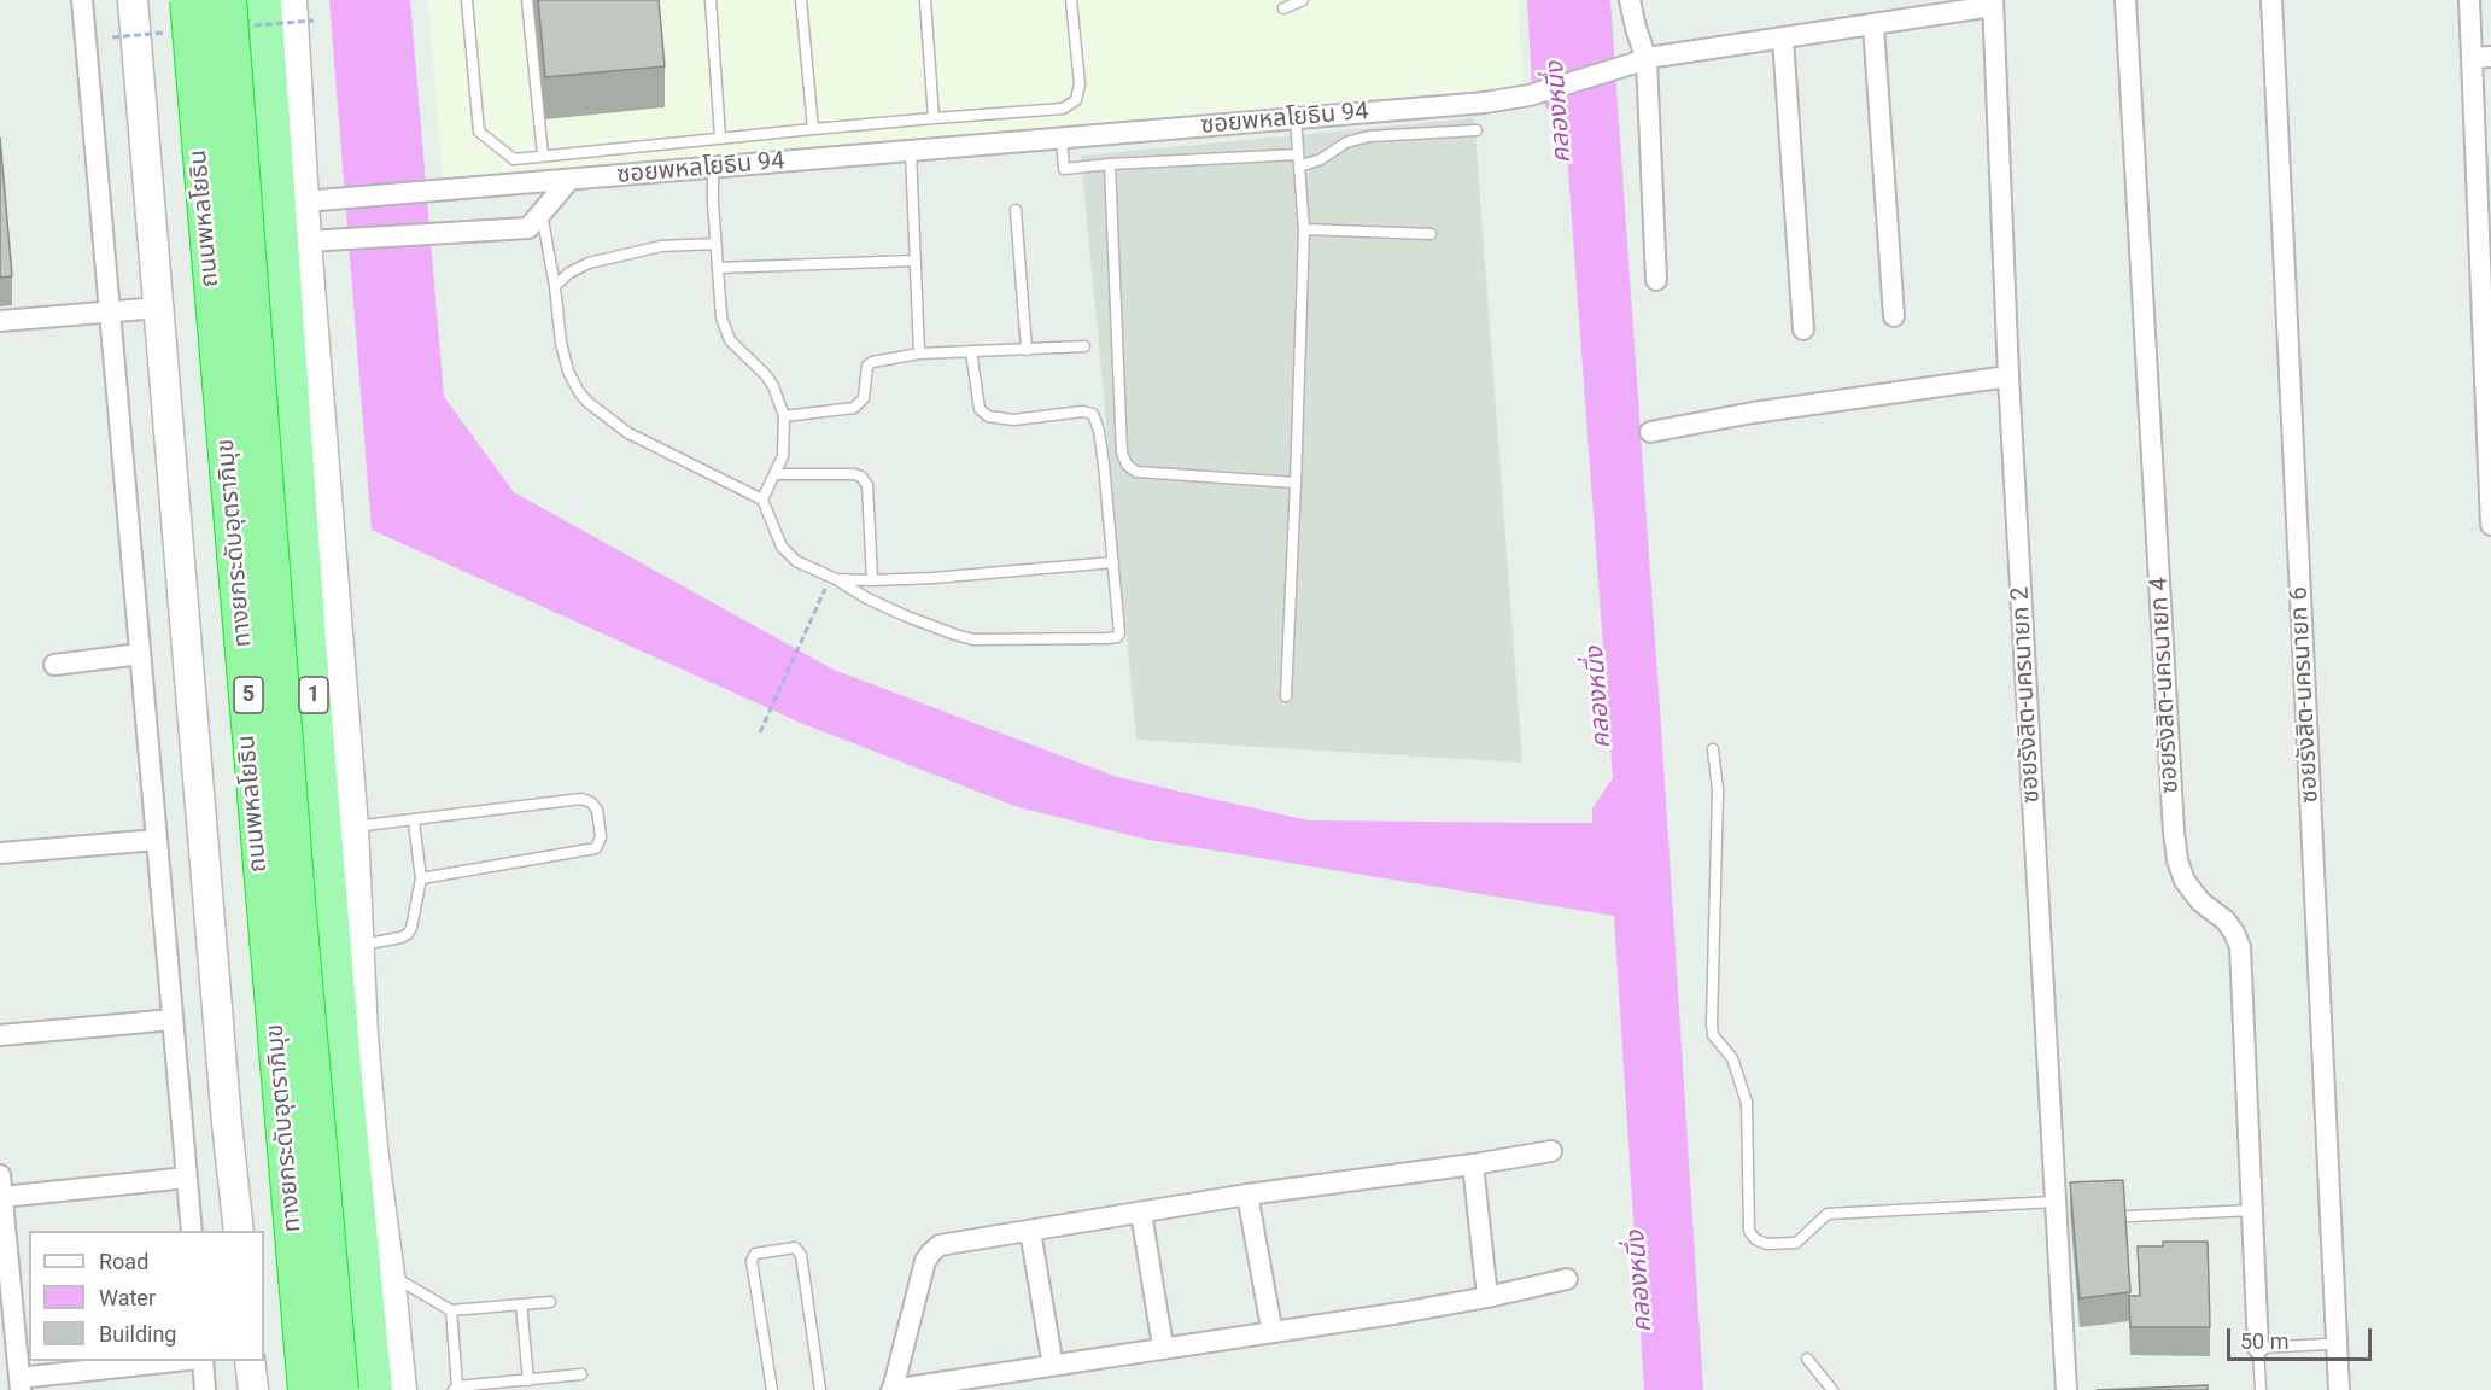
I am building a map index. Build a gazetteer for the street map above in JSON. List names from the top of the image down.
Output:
{
  "streets": {
    "highway": [
      "ถนนพหลโยธิน",
      "ทางยกระดับอุตราภิมุข",
      "5",
      "1"
    ],
    "street": [
      "ซอยพหลโยธิน 94",
      "ซอยรังสิต-นครนายก 4",
      "ซอยรังสิต-นครนายก 2",
      "ซอยรังสิต-นครนายก 6"
    ]
  },
  "crossings": [
    ["ซอยพหลโยธิน 94", "1"],
    ["ซอยพหลโยธิน 94", "ซอยรังสิต-นครนายก 2"],
    ["ถนนพหลโยธิน", "ทางยกระดับอุตราภิมุข"]
  ],
  "water": ["คลองหนึ่ง"],
  "legend": ["Road", "Water", "Building"],
  "scale_bar": "50 m"
}
